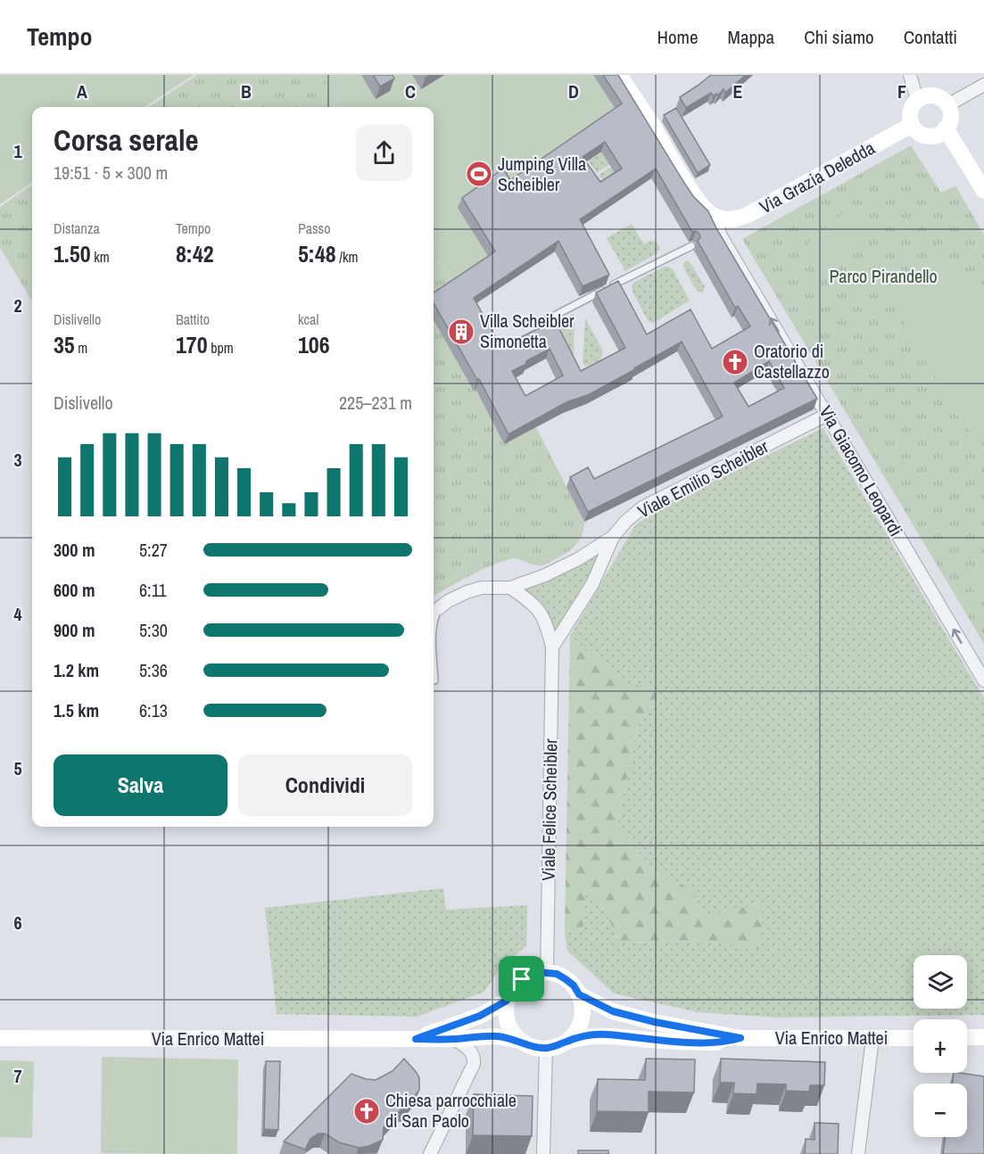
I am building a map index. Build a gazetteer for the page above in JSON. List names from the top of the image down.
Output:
{
  "streets": {
    "street": [
      "Via Grazia Deledda",
      "Via Giacomo Leopardi",
      "Viale Emilio Scheibler",
      "Viale Felice Scheibler",
      "Via Enrico Mattei"
    ]
  },
  "crossings": [
    ["Via Grazia Deledda", "Via Giacomo Leopardi"],
    ["Via Giacomo Leopardi", "Viale Emilio Scheibler"],
    ["Viale Emilio Scheibler", "Viale Felice Scheibler"],
    ["Viale Felice Scheibler", "Via Enrico Mattei"]
  ],
  "one_way": ["Via Giacomo Leopardi"],
  "parks": ["Parco Pirandello"],
  "places": {
    "sports": ["Jumping Villa Scheibler"],
    "building": ["Villa Scheibler Simonetta"],
    "church": ["Oratorio di Castellazzo", "Chiesa parrocchiale di San Paolo"]
  },
  "page": {
    "header": "Tempo",
    "nav": [
      "Home",
      "Mappa",
      "Chi siamo",
      "Contatti"
    ],
    "heading": ["Corsa serale", "19:51 · 5 × 300 m"],
    "stats": [
      ["Distanza", "1.50 km"],
      ["Tempo", "8:42"],
      ["Passo", "5:48 /km"],
      ["Dislivello", "35 m"],
      ["Battito", "170 bpm"],
      ["kcal", "106"]
    ],
    "chart": ["Dislivello", "225–231 m"],
    "list": [
      {
        "name": "300 m",
        "note": "5:27"
      },
      {
        "name": "600 m",
        "note": "6:11"
      },
      {
        "name": "900 m",
        "note": "5:30"
      },
      {
        "name": "1.2 km",
        "note": "5:36"
      },
      {
        "name": "1.5 km",
        "note": "6:13"
      }
    ],
    "buttons": ["Salva", "Condividi"],
    "map_buttons": ["+", "−"]
  },
  "grid": {
    "columns": [
      "A",
      "B",
      "C",
      "D",
      "E",
      "F"
    ],
    "rows": [
      "1",
      "2",
      "3",
      "4",
      "5",
      "6",
      "7"
    ]
  }
}
